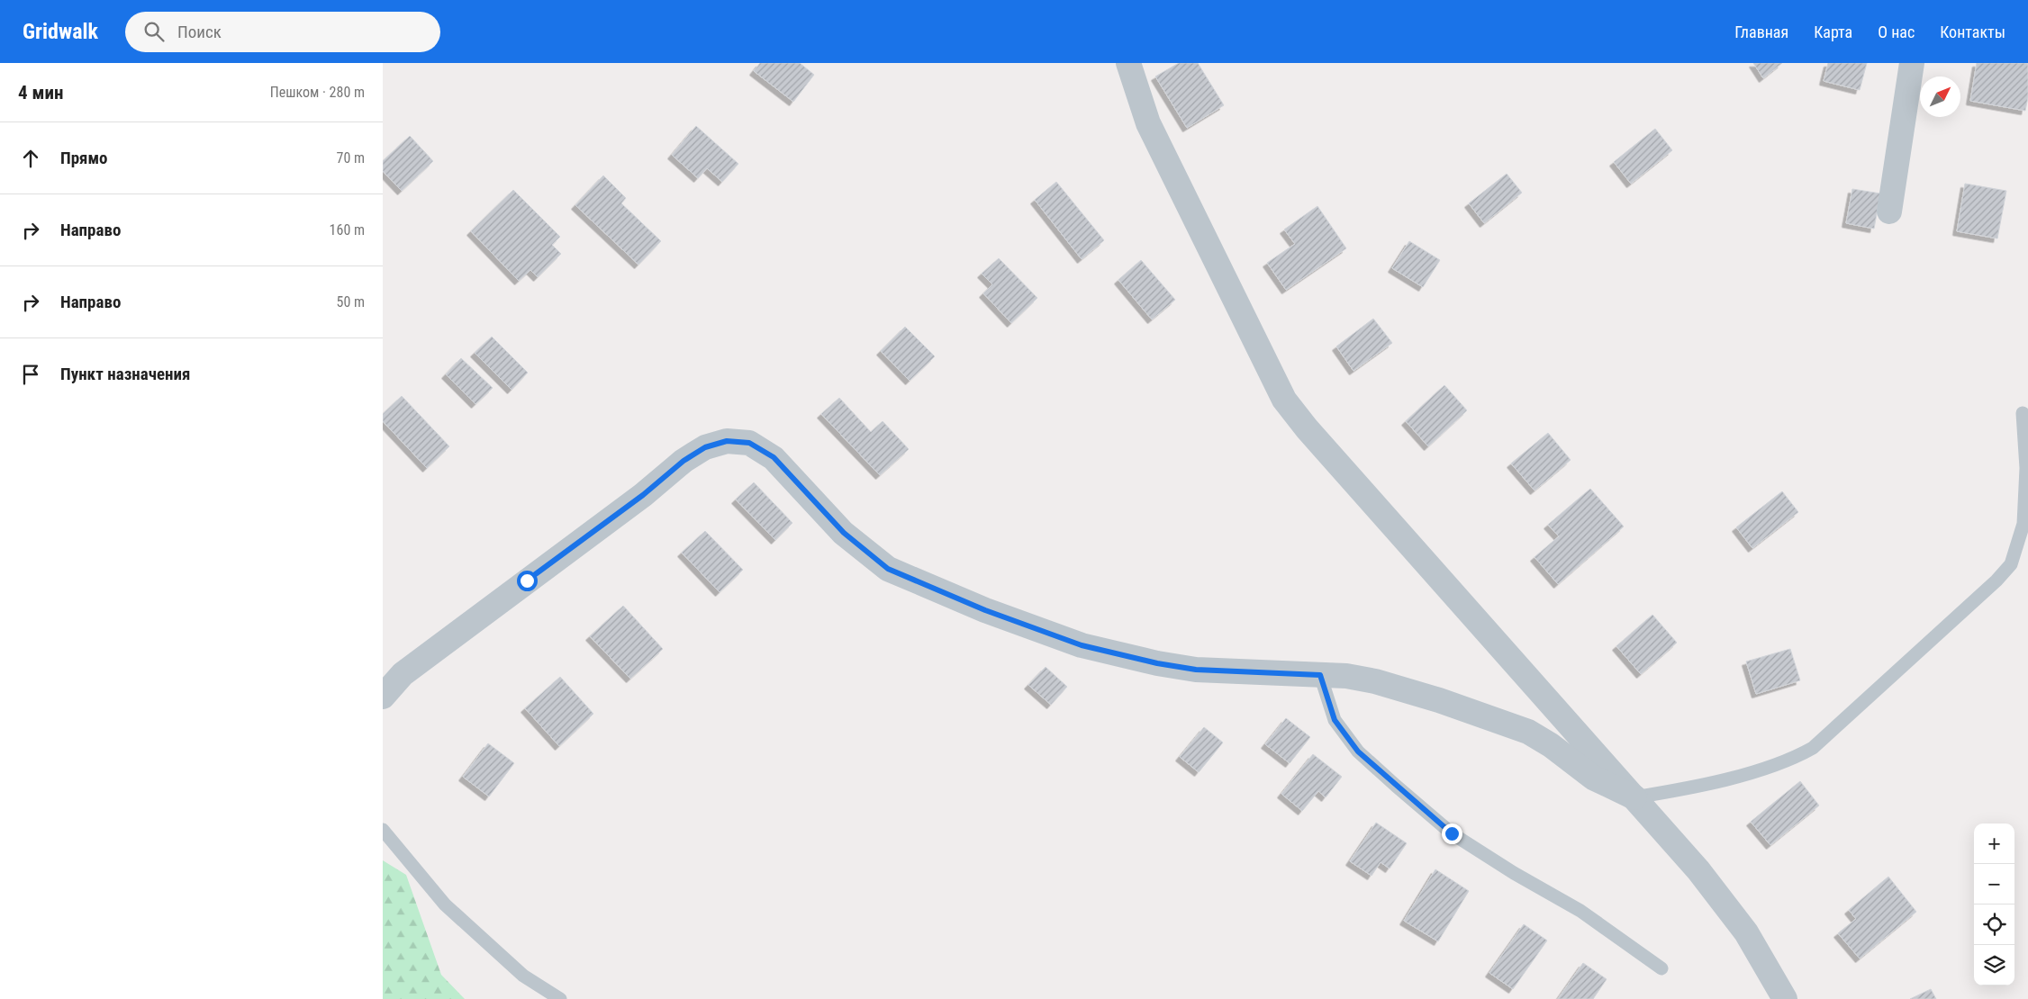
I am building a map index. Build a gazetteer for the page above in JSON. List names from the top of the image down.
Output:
{
  "north": "top right",
  "page": {
    "header": "Gridwalk",
    "search": "Поиск",
    "nav": [
      "Главная",
      "Карта",
      "О нас",
      "Контакты"
    ],
    "heading": ["4 мин", "Пешком · 280 m"],
    "list": [
      ["Прямо", "70 m"],
      ["Направо", "160 m"],
      ["Направо", "50 m"],
      "Пункт назначения"
    ],
    "map_buttons": ["+", "−"]
  }
}
